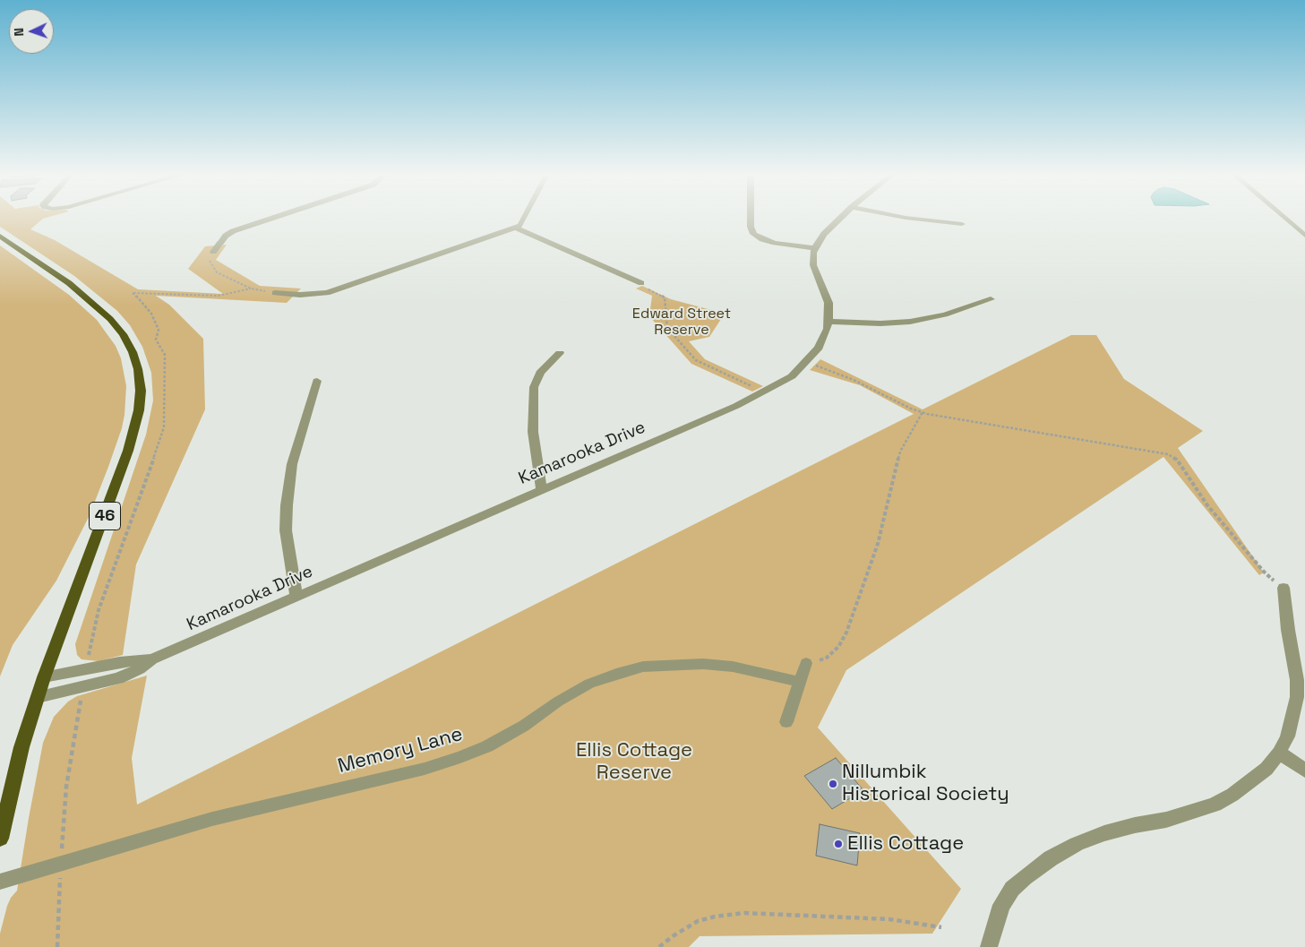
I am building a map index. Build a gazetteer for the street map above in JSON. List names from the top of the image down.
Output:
{
  "streets": {
    "main road": ["46"],
    "street": ["Kamarooka Drive"],
    "lane": ["Memory Lane"]
  },
  "crossings": [
    ["Kamarooka Drive", "46"]
  ],
  "parks": ["Edward Street Reserve", "Ellis Cottage Reserve"],
  "places": ["Nillumbik Historical Society", "Ellis Cottage"],
  "north": "left"
}
